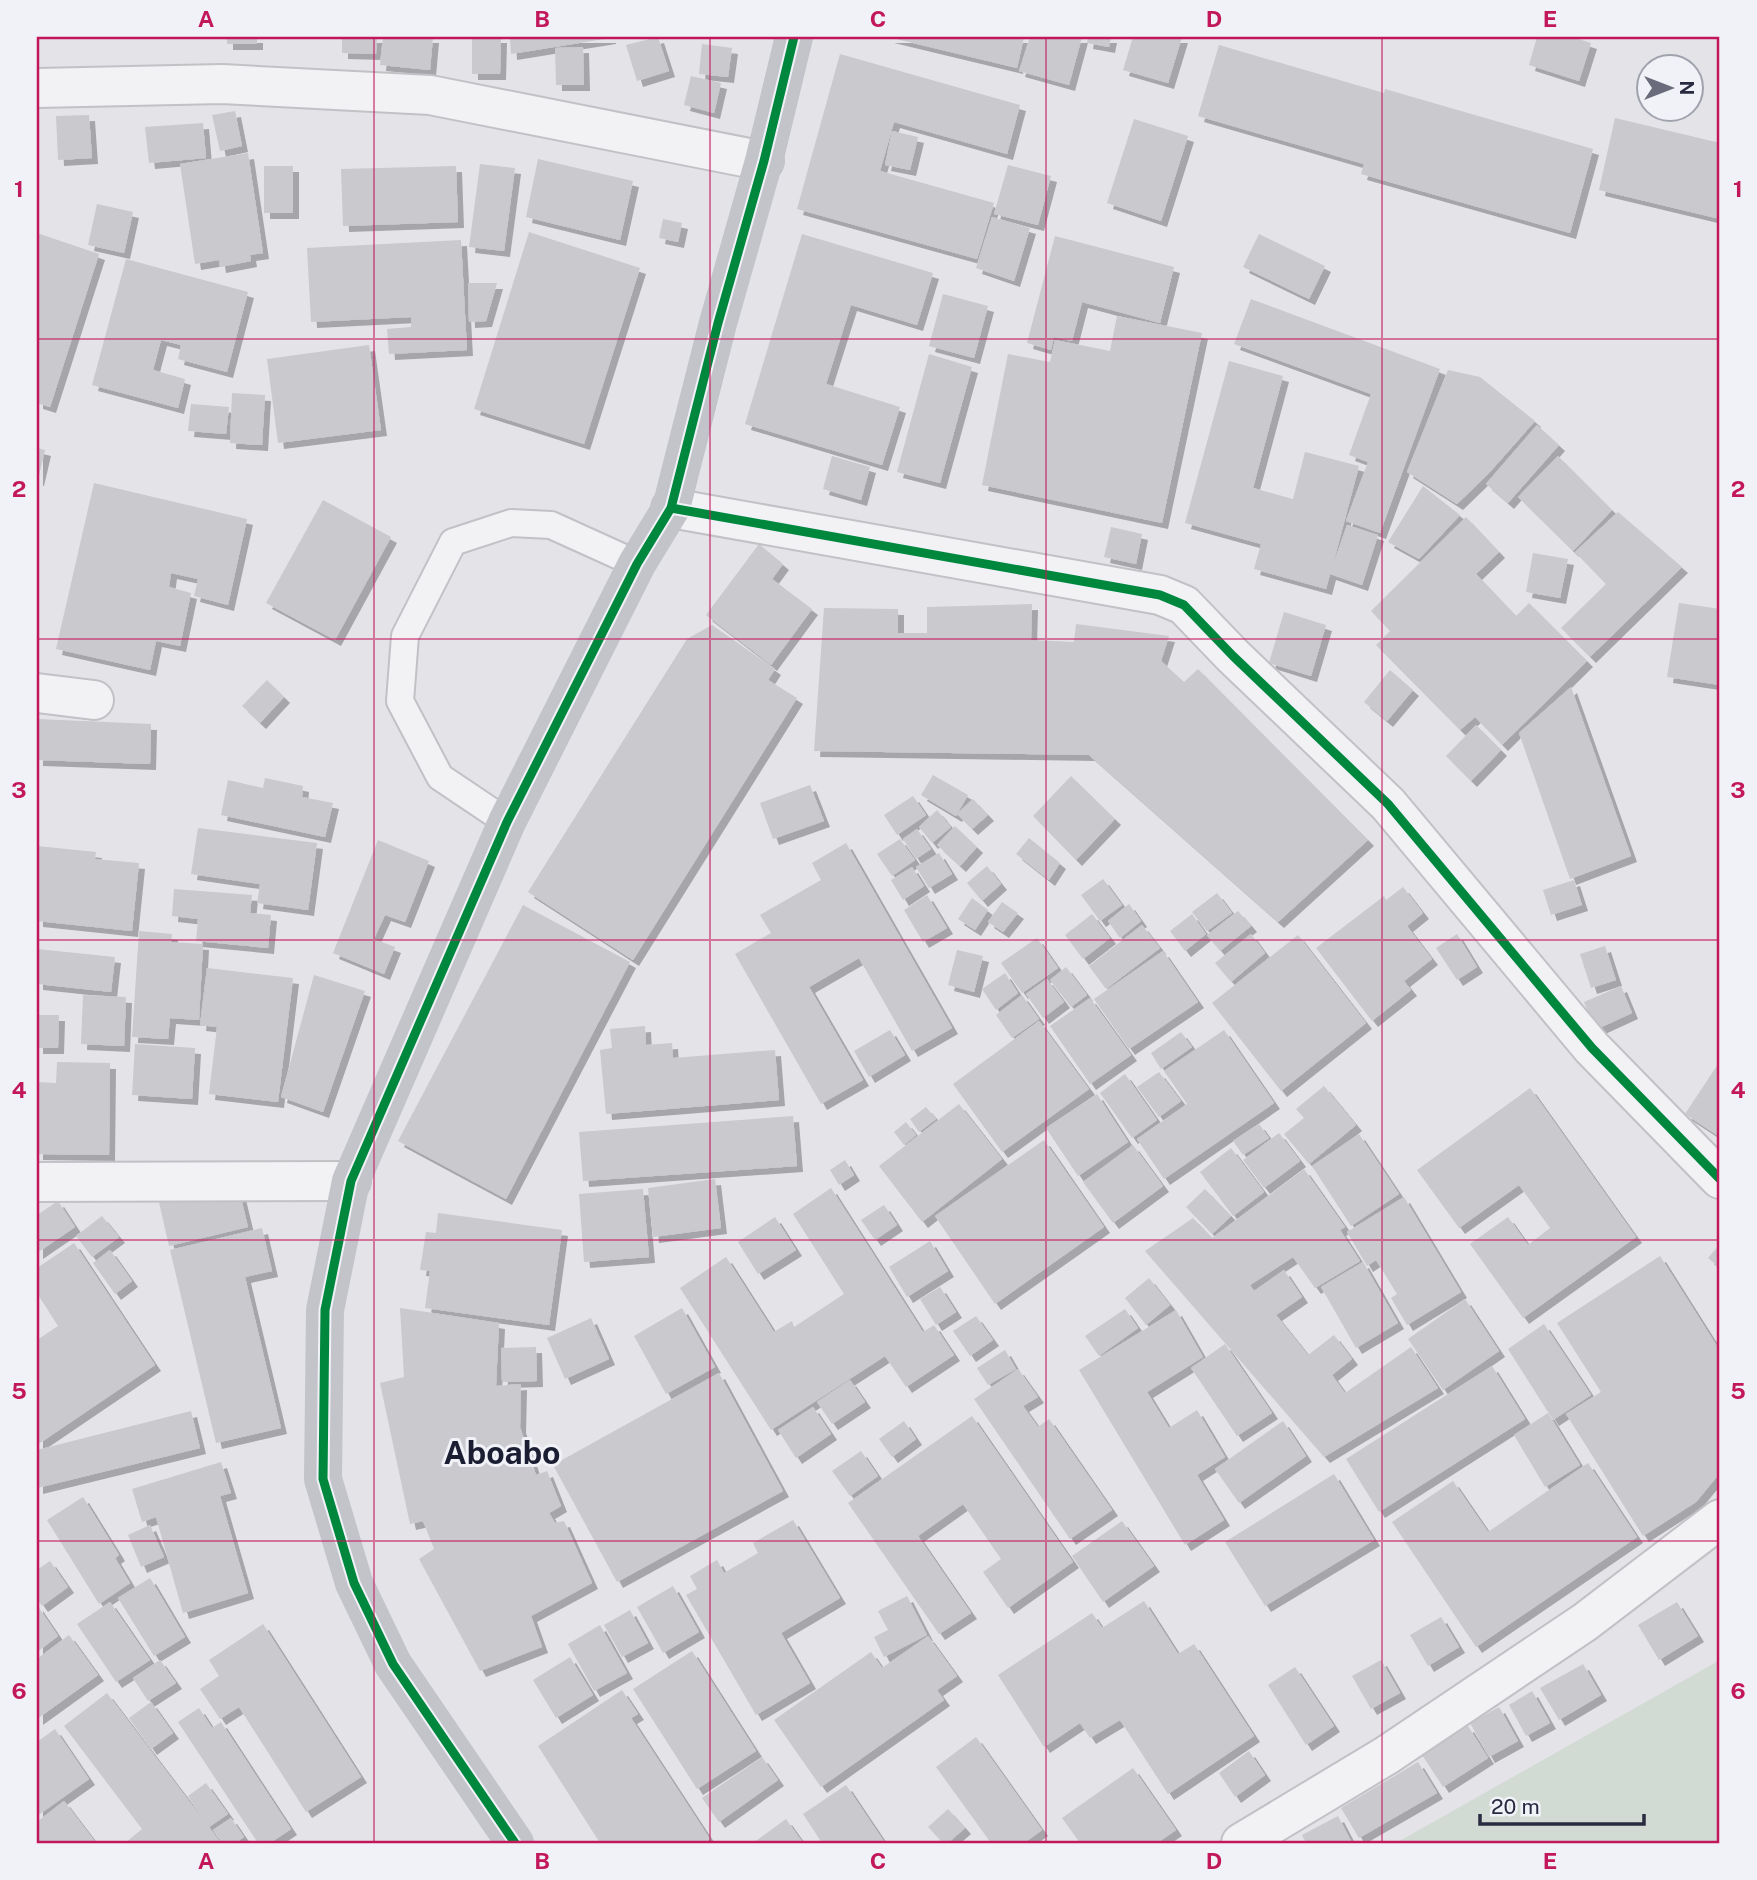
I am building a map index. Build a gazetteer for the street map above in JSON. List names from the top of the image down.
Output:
{
  "districts": ["Aboabo"],
  "scale_bar": "20 m",
  "north": "right",
  "grid": {
    "columns": [
      "A",
      "B",
      "C",
      "D",
      "E"
    ],
    "rows": [
      "1",
      "2",
      "3",
      "4",
      "5",
      "6"
    ]
  }
}
